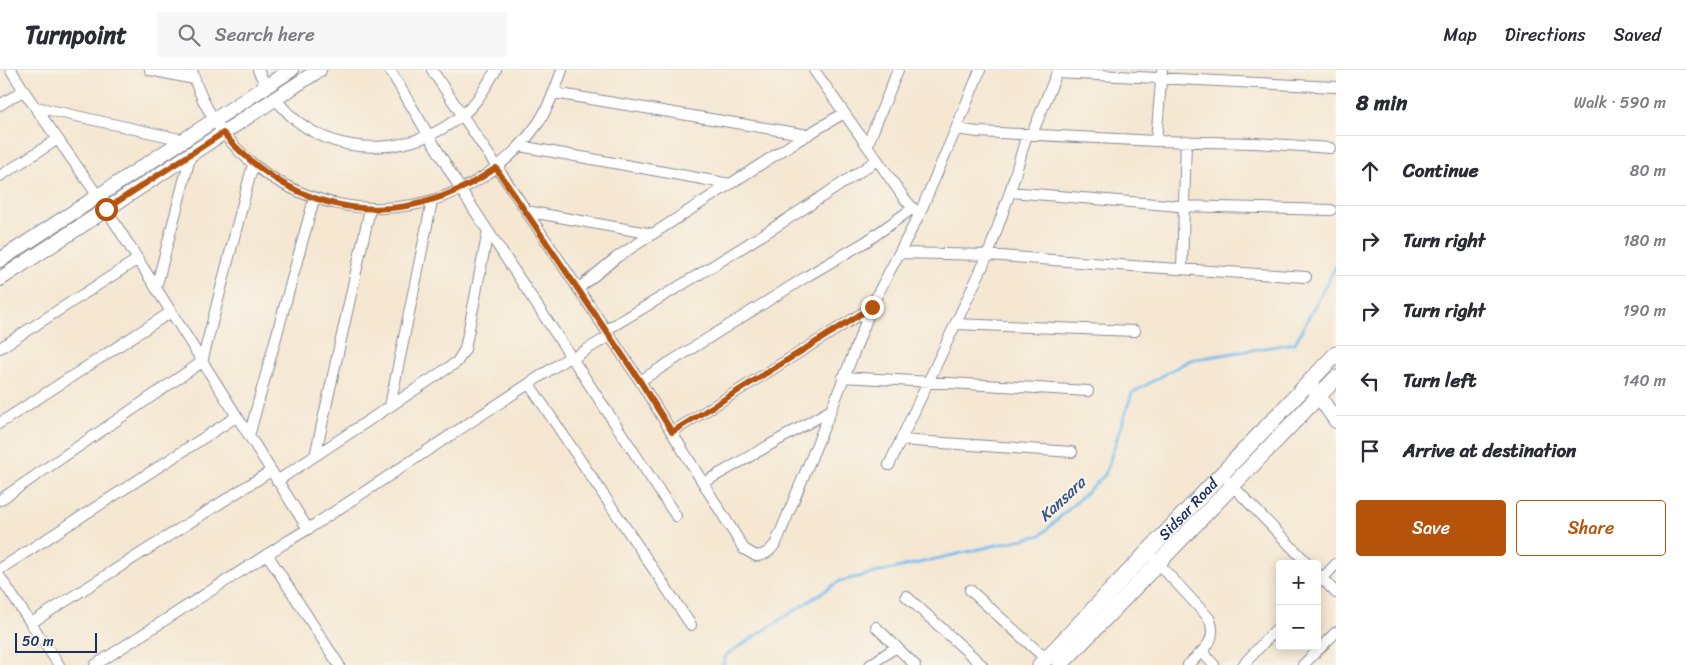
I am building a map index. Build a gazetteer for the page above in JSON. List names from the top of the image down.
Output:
{
  "streets": {
    "main road": ["Sidsar Road"]
  },
  "water": ["Kansara"],
  "scale_bar": "50 m",
  "page": {
    "header": "Turnpoint",
    "search": "Search here",
    "nav": ["Map", "Directions", "Saved"],
    "heading": ["8 min", "Walk · 590 m"],
    "list": [
      ["Continue", "80 m"],
      ["Turn right", "180 m"],
      ["Turn right", "190 m"],
      ["Turn left", "140 m"],
      "Arrive at destination"
    ],
    "buttons": ["Save", "Share"],
    "map_buttons": ["+", "−"],
    "scale": "50 m"
  }
}
